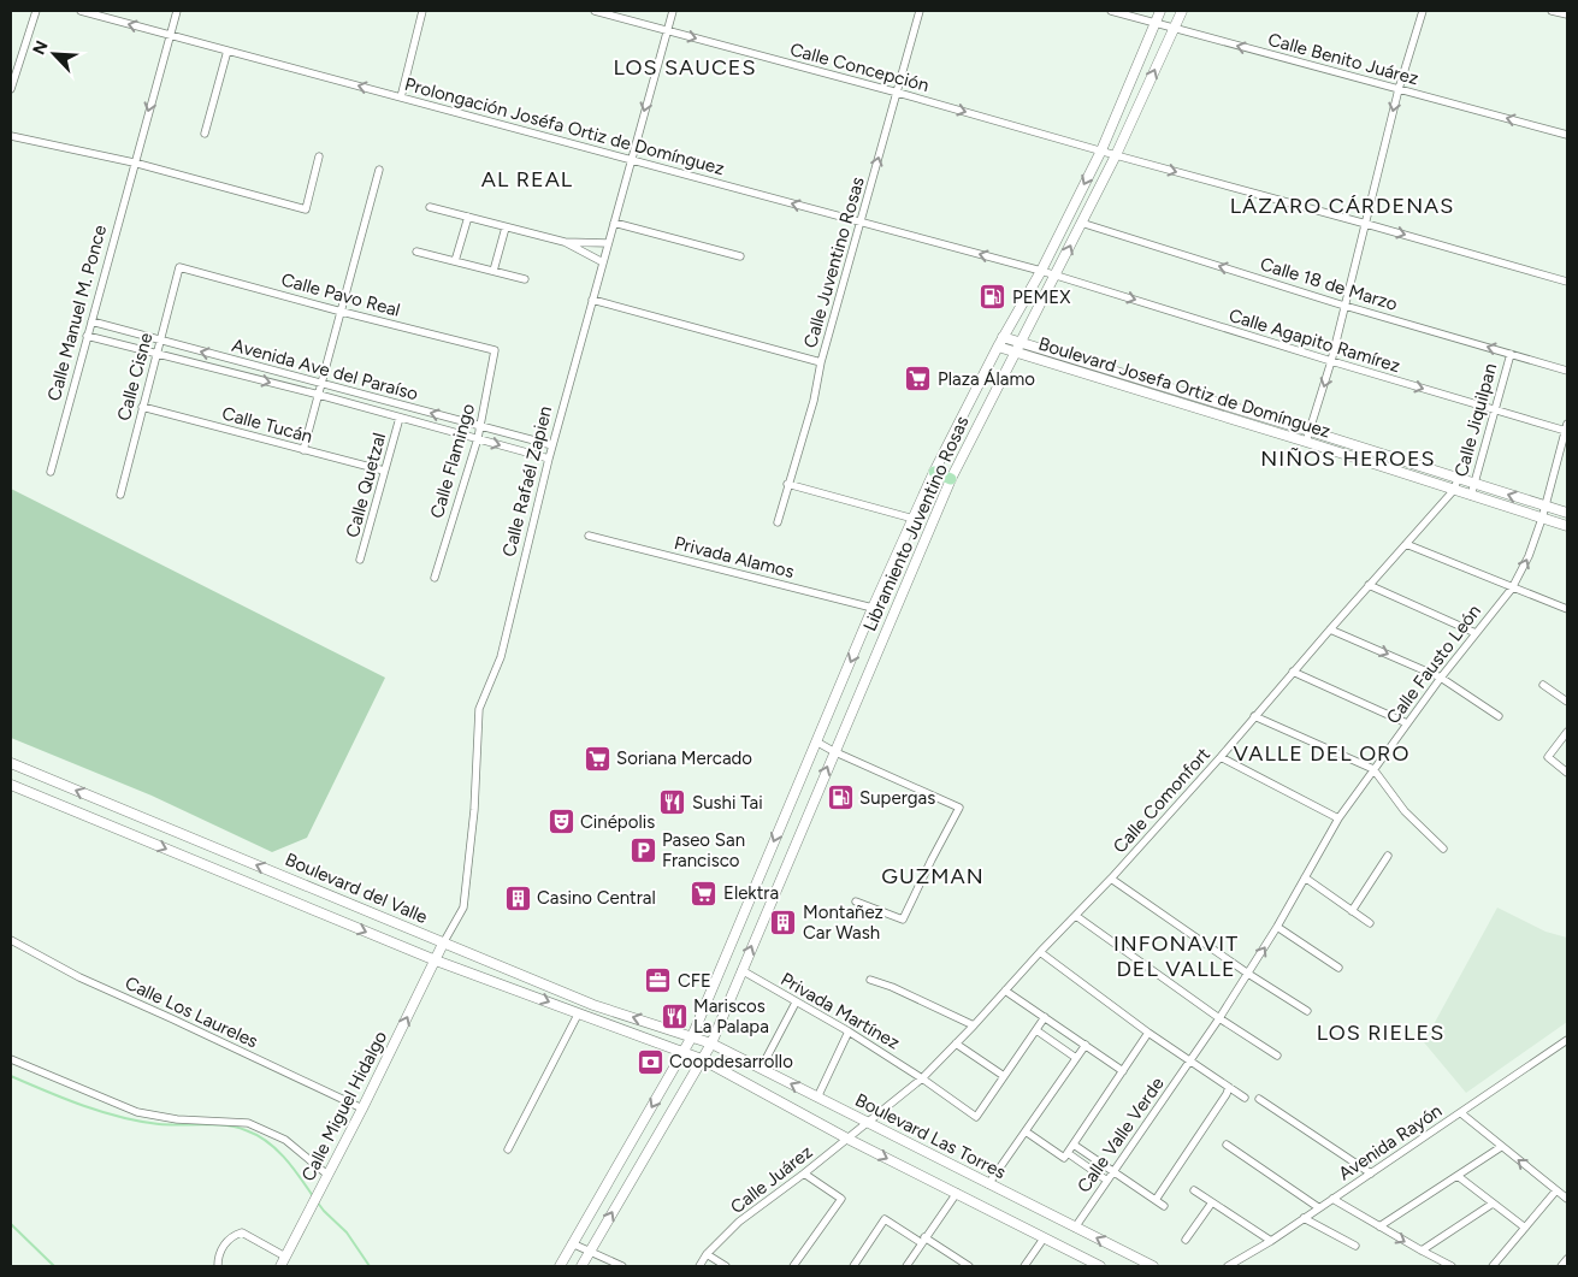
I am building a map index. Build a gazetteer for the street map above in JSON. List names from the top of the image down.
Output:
{
  "streets": {
    "street": [
      "Calle Benito Juárez",
      "Calle Concepción",
      "Prolongación Joséfa Ortiz de Domínguez",
      "Calle Juventino Rosas",
      "Calle 18 de Marzo",
      "Calle Pavo Real",
      "Calle Manuel M. Ponce",
      "Calle Agapito Ramírez",
      "Avenida Ave del Paraíso",
      "Calle Cisne",
      "Boulevard Josefa Ortiz de Domínguez",
      "Calle Jiquilpan",
      "Calle Tucán",
      "Calle Flamingo",
      "Calle Rafaél Zapien",
      "Calle Quetzal",
      "Libramiento Juventino Rosas",
      "Privada Alamos",
      "Calle Fausto León",
      "Calle Comonfort",
      "Boulevard del Valle",
      "Privada Martínez",
      "Calle Los Laureles",
      "Calle Miguel Hidalgo",
      "Calle Valle Verde",
      "Boulevard Las Torres",
      "Avenida Rayón",
      "Calle Juárez"
    ]
  },
  "crossings": [
    ["Calle Benito Juárez", "Libramiento Juventino Rosas"],
    ["Calle Concepción", "Calle Juventino Rosas"],
    ["Calle Concepción", "Calle Rafaél Zapien"],
    ["Calle Concepción", "Libramiento Juventino Rosas"],
    ["Prolongación Joséfa Ortiz de Domínguez", "Calle Juventino Rosas"],
    ["Prolongación Joséfa Ortiz de Domínguez", "Calle Manuel M. Ponce"],
    ["Prolongación Joséfa Ortiz de Domínguez", "Calle Agapito Ramírez"],
    ["Prolongación Joséfa Ortiz de Domínguez", "Calle Rafaél Zapien"],
    ["Prolongación Joséfa Ortiz de Domínguez", "Libramiento Juventino Rosas"],
    ["Calle 18 de Marzo", "Calle Jiquilpan"],
    ["Calle 18 de Marzo", "Libramiento Juventino Rosas"],
    ["Calle Pavo Real", "Calle Cisne"],
    ["Calle Pavo Real", "Calle Flamingo"],
    ["Calle Manuel M. Ponce", "Avenida Ave del Paraíso"],
    ["Calle Agapito Ramírez", "Calle Jiquilpan"],
    ["Calle Agapito Ramírez", "Libramiento Juventino Rosas"],
    ["Calle Agapito Ramírez", "Calle Fausto León"],
    ["Avenida Ave del Paraíso", "Calle Cisne"],
    ["Avenida Ave del Paraíso", "Calle Flamingo"],
    ["Avenida Ave del Paraíso", "Calle Rafaél Zapien"],
    ["Avenida Ave del Paraíso", "Calle Quetzal"],
    ["Calle Cisne", "Calle Tucán"],
    ["Boulevard Josefa Ortiz de Domínguez", "Calle Jiquilpan"],
    ["Boulevard Josefa Ortiz de Domínguez", "Libramiento Juventino Rosas"],
    ["Boulevard Josefa Ortiz de Domínguez", "Calle Fausto León"],
    ["Boulevard Josefa Ortiz de Domínguez", "Calle Comonfort"],
    ["Calle Tucán", "Calle Quetzal"],
    ["Calle Rafaél Zapien", "Boulevard del Valle"],
    ["Calle Rafaél Zapien", "Calle Miguel Hidalgo"],
    ["Libramiento Juventino Rosas", "Privada Alamos"],
    ["Libramiento Juventino Rosas", "Boulevard del Valle"],
    ["Libramiento Juventino Rosas", "Privada Martínez"],
    ["Libramiento Juventino Rosas", "Boulevard Las Torres"],
    ["Calle Fausto León", "Calle Valle Verde"],
    ["Calle Comonfort", "Privada Martínez"],
    ["Calle Comonfort", "Boulevard Las Torres"],
    ["Calle Comonfort", "Calle Juárez"],
    ["Boulevard del Valle", "Calle Miguel Hidalgo"],
    ["Boulevard del Valle", "Boulevard Las Torres"],
    ["Calle Los Laureles", "Calle Miguel Hidalgo"],
    ["Calle Valle Verde", "Boulevard Las Torres"],
    ["Boulevard Las Torres", "Calle Juárez"]
  ],
  "one_way": [
    "Calle Benito Juárez",
    "Calle Concepción",
    "Prolongación Joséfa Ortiz de Domínguez",
    "Calle 18 de Marzo",
    "Calle Agapito Ramírez",
    "Calle Miguel Hidalgo"
  ],
  "districts": [
    "LOS SAUCES",
    "AL REAL",
    "LÁZARO CÁRDENAS",
    "NIÑOS HEROES",
    "VALLE DEL ORO",
    "GUZMAN",
    "INFONAVIT DEL VALLE",
    "LOS RIELES"
  ],
  "places": {
    "fuel station": ["PEMEX", "Supergas"],
    "supermarket": ["Plaza Álamo", "Soriana Mercado", "Elektra"],
    "restaurant": ["Sushi Tai", "Mariscos La Palapa"],
    "theatre": ["Cinépolis"],
    "parking": ["Paseo San Francisco"],
    "building": ["Casino Central", "Montañez Car Wash"],
    "office": ["CFE"],
    "bank": ["Coopdesarrollo"]
  },
  "north": "top left"
}
